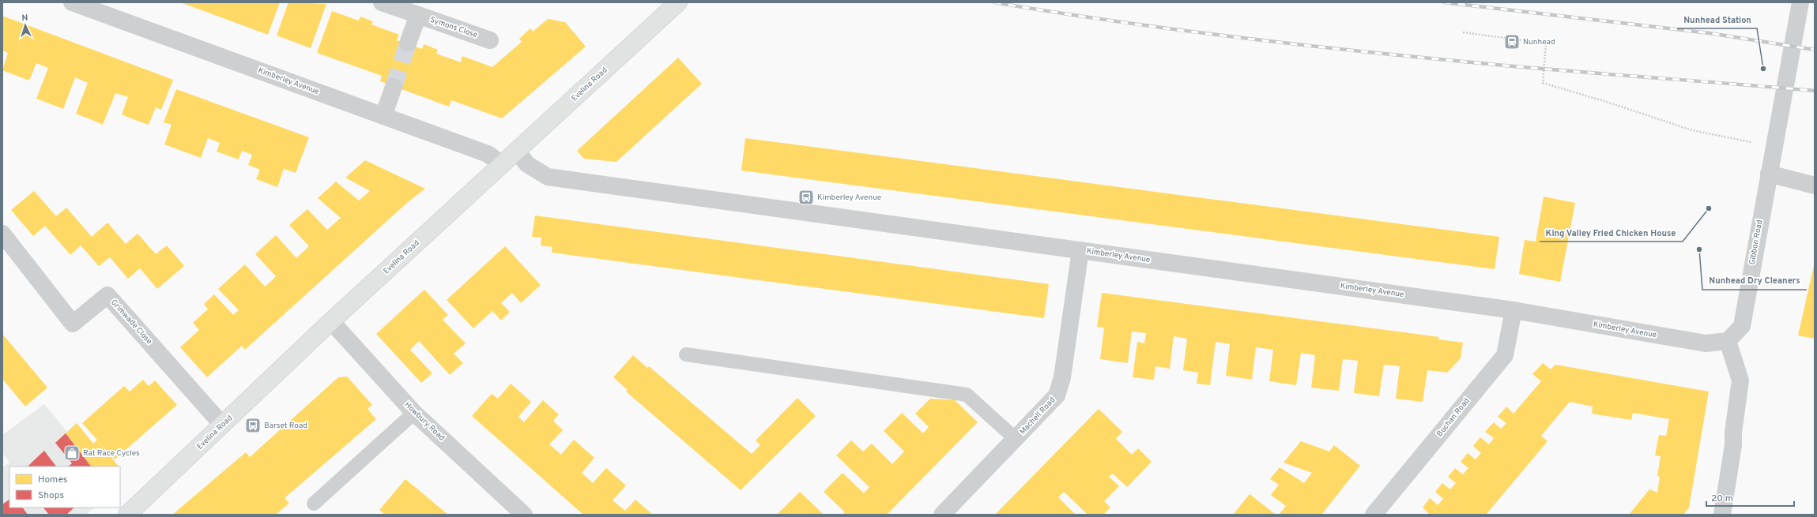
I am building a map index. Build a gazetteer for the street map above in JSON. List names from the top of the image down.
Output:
{
  "streets": {
    "main road": ["Evelina Road"],
    "street": [
      "Symons Close",
      "Kimberley Avenue",
      "Gibbon Road",
      "Grimwade Close",
      "Machell Road",
      "Buchan Road",
      "Howbury Road"
    ]
  },
  "crossings": [
    ["Kimberley Avenue", "Evelina Road"],
    ["Kimberley Avenue", "Gibbon Road"],
    ["Kimberley Avenue", "Machell Road"],
    ["Kimberley Avenue", "Buchan Road"],
    ["Evelina Road", "Grimwade Close"],
    ["Evelina Road", "Howbury Road"]
  ],
  "places": {
    "station": ["Nunhead"],
    "other": ["Nunhead Station", "King Valley Fried Chicken House", "Nunhead Dry Cleaners"],
    "bus stop": ["Kimberley Avenue", "Barset Road"],
    "shop": ["Rat Race Cycles"]
  },
  "legend": ["Homes", "Shops"],
  "scale_bar": "20 m",
  "north": "top"
}
